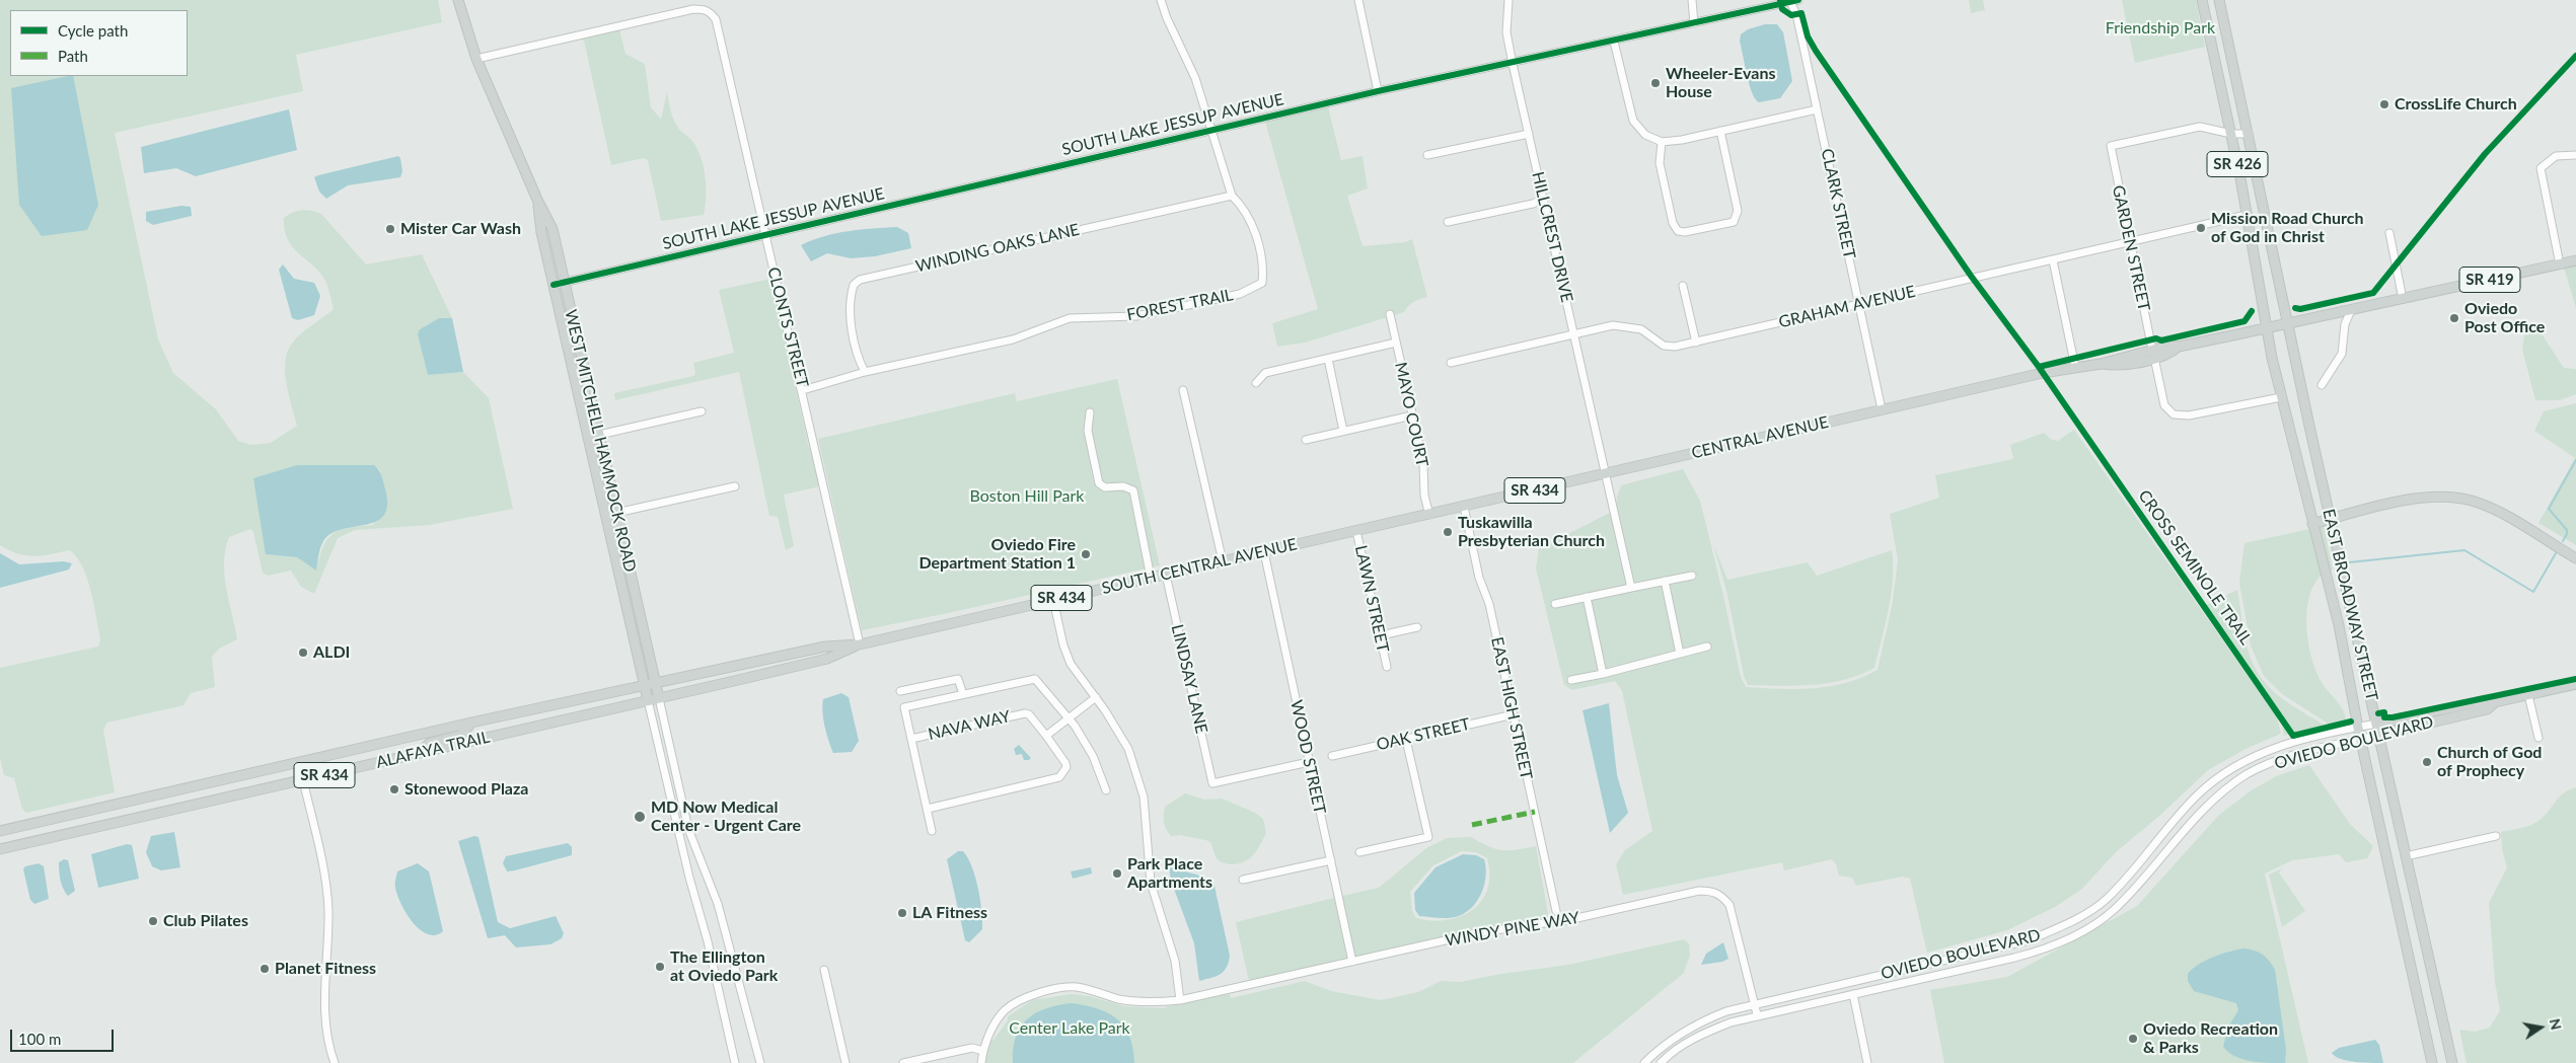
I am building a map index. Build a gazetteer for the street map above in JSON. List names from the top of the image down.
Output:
{
  "streets": {
    "main road": [
      "SR 426",
      "SR 419",
      "CENTRAL AVENUE",
      "WEST MITCHELL HAMMOCK ROAD",
      "SR 434",
      "SOUTH CENTRAL AVENUE",
      "EAST BROADWAY STREET",
      "OVIEDO BOULEVARD",
      "ALAFAYA TRAIL"
    ],
    "street": [
      "SOUTH LAKE JESSUP AVENUE",
      "CLARK STREET",
      "HILLCREST DRIVE",
      "WINDING OAKS LANE",
      "GARDEN STREET",
      "FOREST TRAIL",
      "GRAHAM AVENUE",
      "CLONTS STREET",
      "MAYO COURT",
      "LAWN STREET",
      "LINDSAY LANE",
      "EAST HIGH STREET",
      "NAVA WAY",
      "OAK STREET",
      "WOOD STREET",
      "WINDY PINE WAY"
    ],
    "cycle path": ["CROSS SEMINOLE TRAIL"]
  },
  "crossings": [
    ["SOUTH LAKE JESSUP AVENUE", "CLARK STREET"],
    ["SOUTH LAKE JESSUP AVENUE", "HILLCREST DRIVE"],
    ["SOUTH LAKE JESSUP AVENUE", "FOREST TRAIL"],
    ["SOUTH LAKE JESSUP AVENUE", "CLONTS STREET"],
    ["SOUTH LAKE JESSUP AVENUE", "WEST MITCHELL HAMMOCK ROAD"],
    ["SR 426", "GARDEN STREET"],
    ["SR 426", "SR 419"],
    ["SR 426", "GRAHAM AVENUE"],
    ["SR 426", "CENTRAL AVENUE"],
    ["SR 426", "EAST BROADWAY STREET"],
    ["CLARK STREET", "GRAHAM AVENUE"],
    ["CLARK STREET", "CENTRAL AVENUE"],
    ["HILLCREST DRIVE", "GRAHAM AVENUE"],
    ["HILLCREST DRIVE", "CENTRAL AVENUE"],
    ["WINDING OAKS LANE", "FOREST TRAIL"],
    ["GARDEN STREET", "GRAHAM AVENUE"],
    ["GARDEN STREET", "CENTRAL AVENUE"],
    ["GARDEN STREET", "EAST BROADWAY STREET"],
    ["SR 419", "CENTRAL AVENUE"],
    ["SR 419", "EAST BROADWAY STREET"],
    ["FOREST TRAIL", "CLONTS STREET"],
    ["CLONTS STREET", "WEST MITCHELL HAMMOCK ROAD"],
    ["CLONTS STREET", "SOUTH CENTRAL AVENUE"],
    ["MAYO COURT", "CENTRAL AVENUE"],
    ["MAYO COURT", "SOUTH CENTRAL AVENUE"],
    ["CENTRAL AVENUE", "SOUTH CENTRAL AVENUE"],
    ["CENTRAL AVENUE", "EAST BROADWAY STREET"],
    ["CENTRAL AVENUE", "EAST HIGH STREET"],
    ["WEST MITCHELL HAMMOCK ROAD", "SOUTH CENTRAL AVENUE"],
    ["WEST MITCHELL HAMMOCK ROAD", "ALAFAYA TRAIL"],
    ["SOUTH CENTRAL AVENUE", "LAWN STREET"],
    ["SOUTH CENTRAL AVENUE", "LINDSAY LANE"],
    ["SOUTH CENTRAL AVENUE", "ALAFAYA TRAIL"],
    ["SOUTH CENTRAL AVENUE", "WOOD STREET"],
    ["EAST BROADWAY STREET", "OVIEDO BOULEVARD"],
    ["LINDSAY LANE", "WOOD STREET"],
    ["EAST HIGH STREET", "OAK STREET"],
    ["OVIEDO BOULEVARD", "WINDY PINE WAY"],
    ["WOOD STREET", "WINDY PINE WAY"]
  ],
  "parks": ["Friendship Park", "Boston Hill Park", "Center Lake Park"],
  "places": [
    "Wheeler-Evans House",
    "CrossLife Church",
    "Mission Road Church of God in Christ",
    "Mister Car Wash",
    "Oviedo Post Office",
    "Tuskawilla Presbyterian Church",
    "Oviedo Fire Department Station 1",
    "ALDI",
    "Church of God of Prophecy",
    "Stonewood Plaza",
    "MD Now Medical Center - Urgent Care",
    "Park Place Apartments",
    "LA Fitness",
    "Club Pilates",
    "The Ellington at Oviedo Park",
    "Planet Fitness",
    "Oviedo Recreation & Parks"
  ],
  "legend": ["Cycle path", "Path"],
  "scale_bar": "100 m",
  "north": "right"
}
